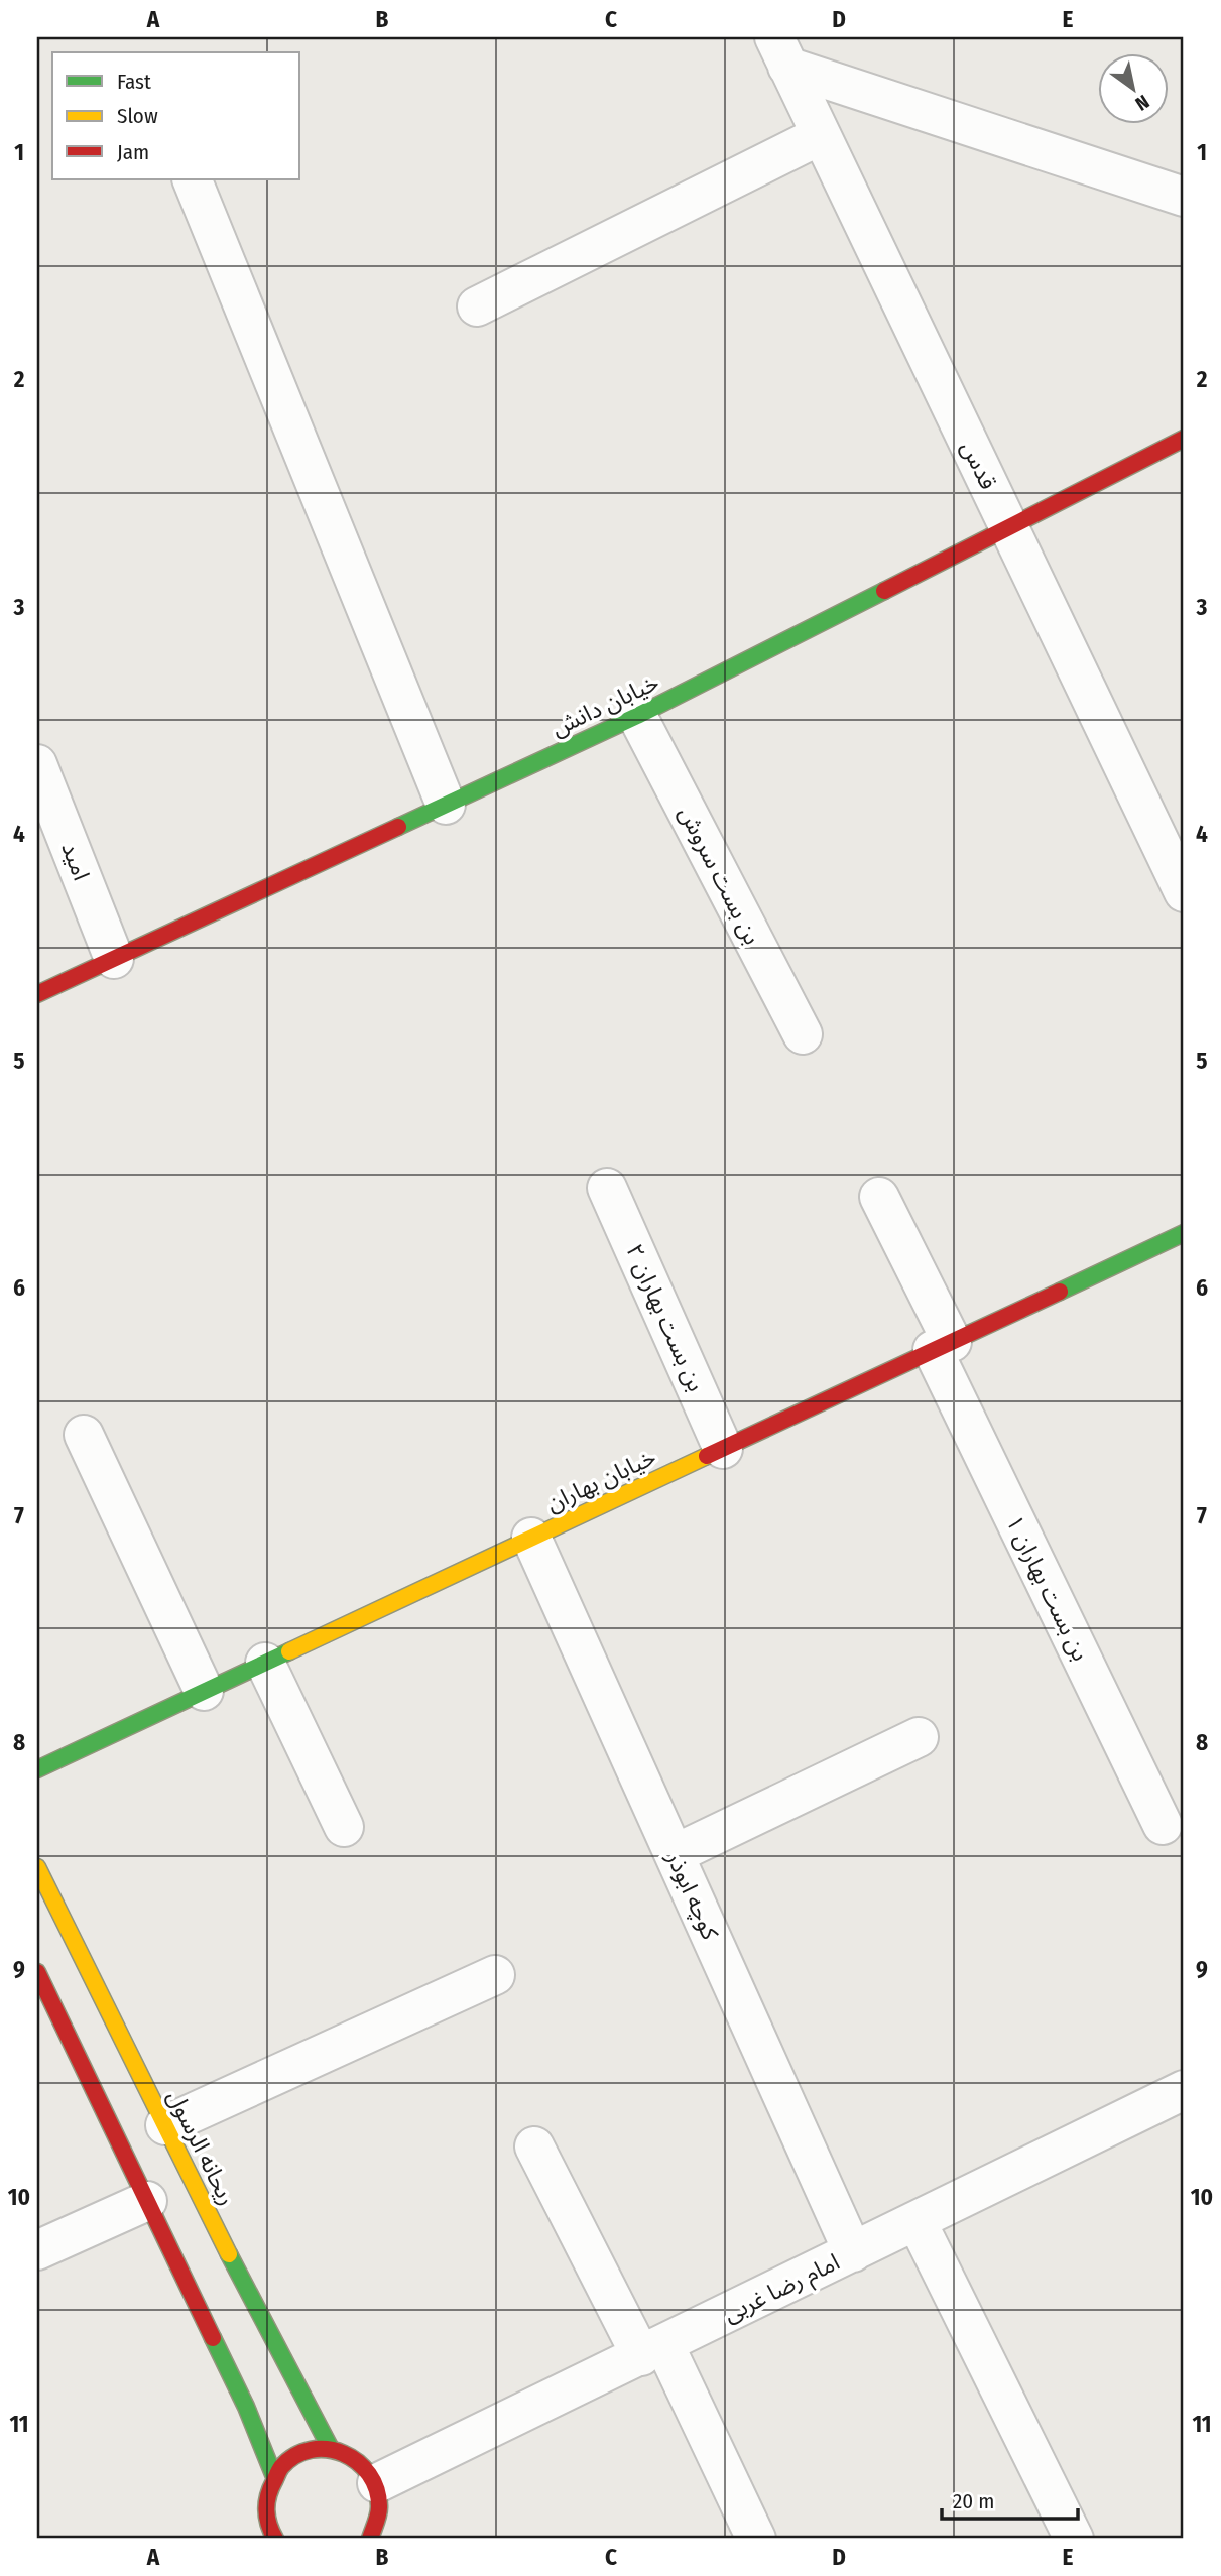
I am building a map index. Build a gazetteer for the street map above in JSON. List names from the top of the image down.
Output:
{
  "streets": {
    "street": [
      "قدس",
      "خیابان دانش",
      "امید",
      "بن بست سروش",
      "بن بست بهاران ۲",
      "خیابان بهاران",
      "بن بست بهاران ۱",
      "کوچه ابوذر",
      "ریحانه الرسول",
      "امام رضا غربی"
    ]
  },
  "crossings": [
    ["قدس", "خیابان دانش"],
    ["خیابان دانش", "امید"],
    ["خیابان دانش", "بن بست سروش"],
    ["بن بست بهاران ۲", "خیابان بهاران"],
    ["خیابان بهاران", "بن بست بهاران ۱"],
    ["خیابان بهاران", "کوچه ابوذر"],
    ["کوچه ابوذر", "امام رضا غربی"]
  ],
  "legend": ["Fast", "Slow", "Jam"],
  "scale_bar": "20 m",
  "north": "bottom right",
  "grid": {
    "columns": [
      "A",
      "B",
      "C",
      "D",
      "E"
    ],
    "rows": [
      "1",
      "2",
      "3",
      "4",
      "5",
      "6",
      "7",
      "8",
      "9",
      "10",
      "11"
    ]
  }
}
